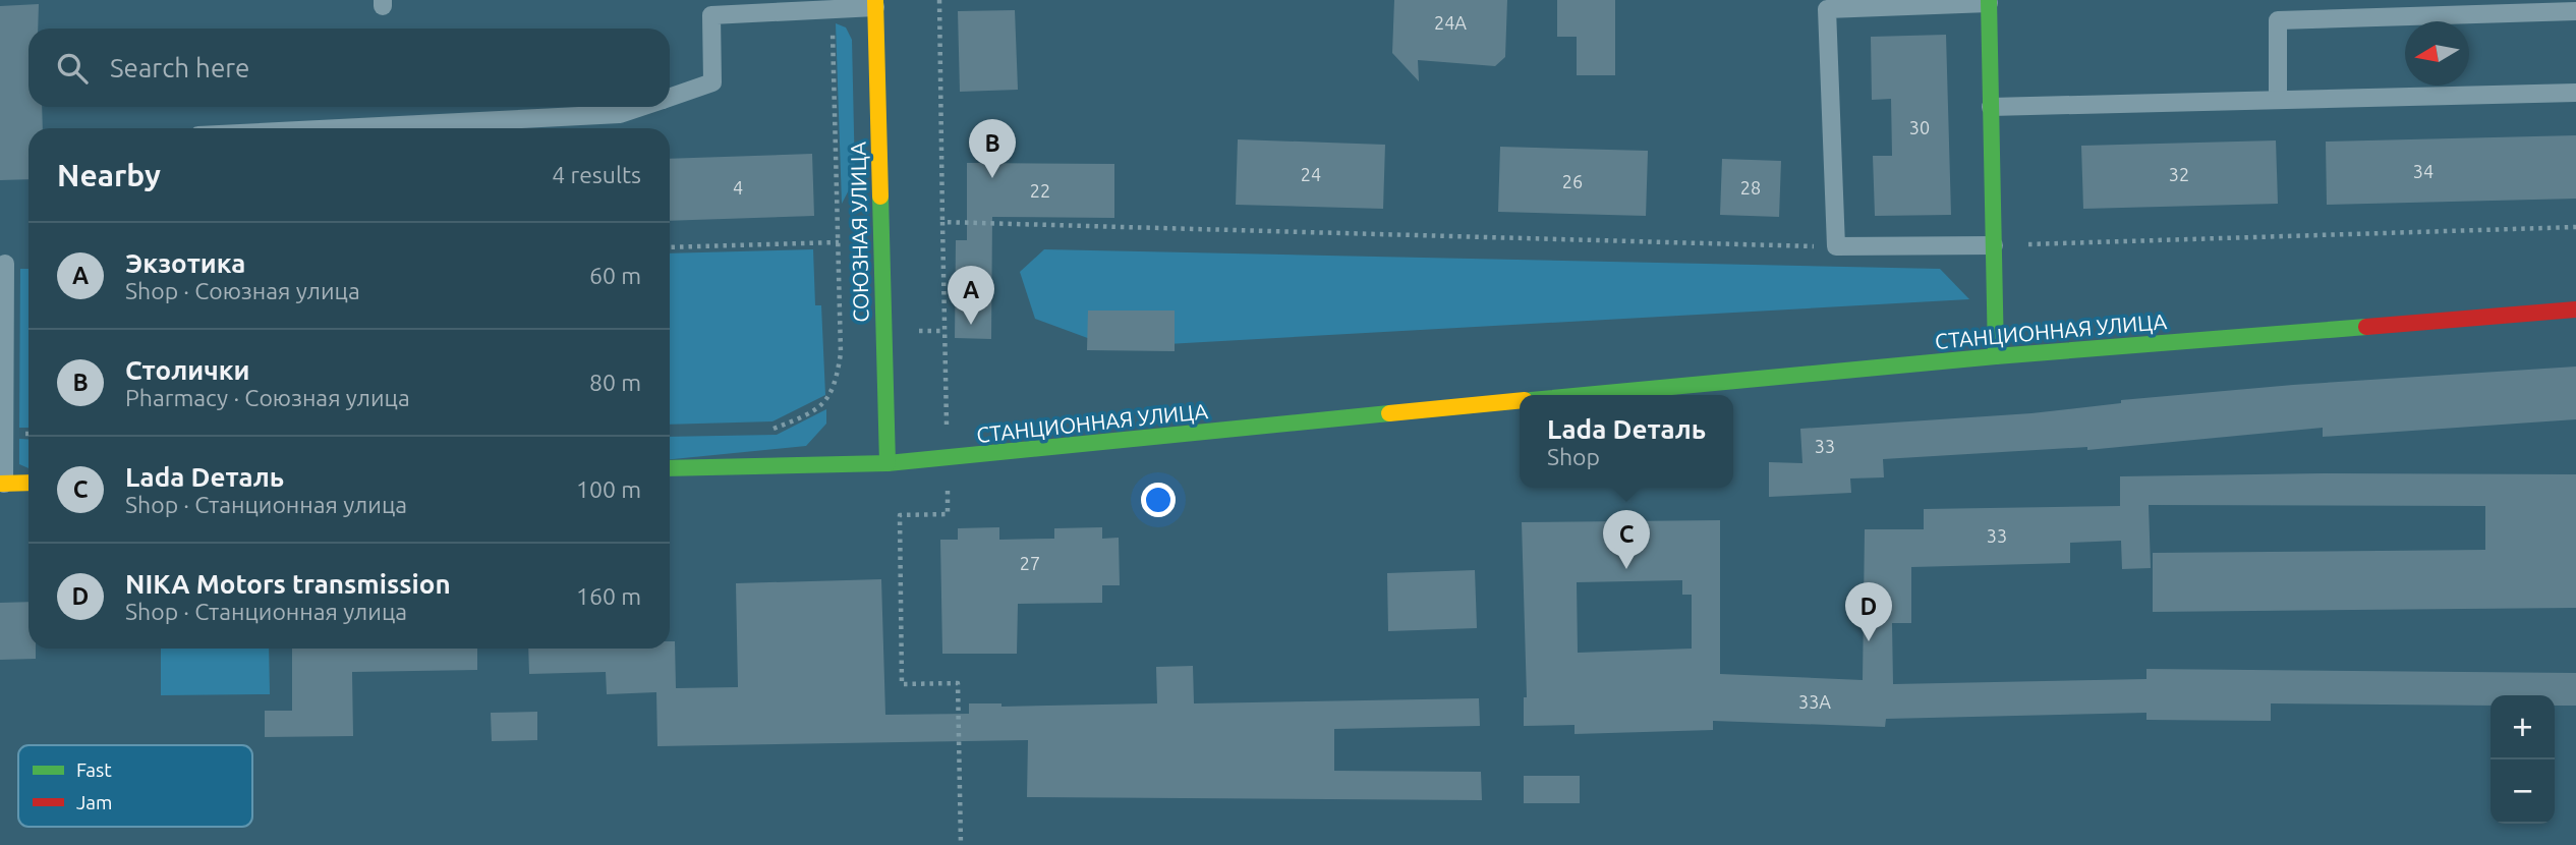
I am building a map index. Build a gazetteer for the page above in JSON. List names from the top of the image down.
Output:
{
  "streets": {
    "main road": ["СОЮЗНАЯ УЛИЦА", "СТАНЦИОННАЯ УЛИЦА"]
  },
  "crossings": [
    ["СОЮЗНАЯ УЛИЦА", "СТАНЦИОННАЯ УЛИЦА"]
  ],
  "house_numbers": [
    "24А",
    "30",
    "34",
    "24",
    "32",
    "26",
    "4",
    "28",
    "22",
    "33",
    "33",
    "27",
    "33А"
  ],
  "legend": ["Fast", "Jam"],
  "north": "left",
  "page": {
    "search": "Search here",
    "pins": [
      "B",
      "A",
      "C",
      "D"
    ],
    "heading": ["Nearby", "4 results"],
    "list": [
      {
        "mark": "A",
        "name": "Экзотика",
        "note": "Shop · Союзная улица",
        "value": "60 m"
      },
      {
        "mark": "B",
        "name": "Столички",
        "note": "Pharmacy · Союзная улица",
        "value": "80 m"
      },
      {
        "mark": "C",
        "name": "Lada Dеталь",
        "note": "Shop · Станционная улица",
        "value": "100 m"
      },
      {
        "mark": "D",
        "name": "NIKA Motors transmission",
        "note": "Shop · Станционная улица",
        "value": "160 m"
      }
    ],
    "popup": ["Lada Dеталь", "Shop"],
    "map_buttons": ["+", "−"]
  }
}
